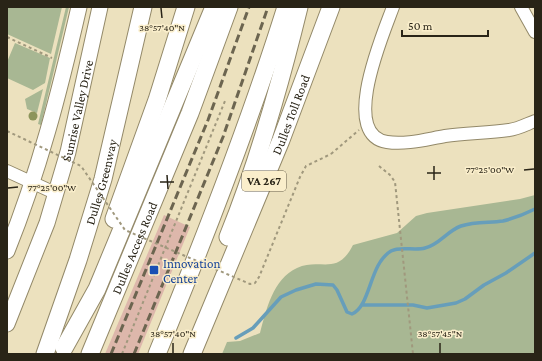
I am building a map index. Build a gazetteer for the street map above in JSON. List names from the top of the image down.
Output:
{
  "streets": {
    "highway": [
      "Dulles Toll Road",
      "VA 267",
      "Dulles Greenway",
      "Dulles Access Road"
    ],
    "main road": ["Sunrise Valley Drive"]
  },
  "places": {
    "transit": ["Innovation Center"]
  },
  "scale_bar": "50 m",
  "coordinates": ["38°57'40\"N", "77°25'00\"W", "38°57'45\"N"]
}
